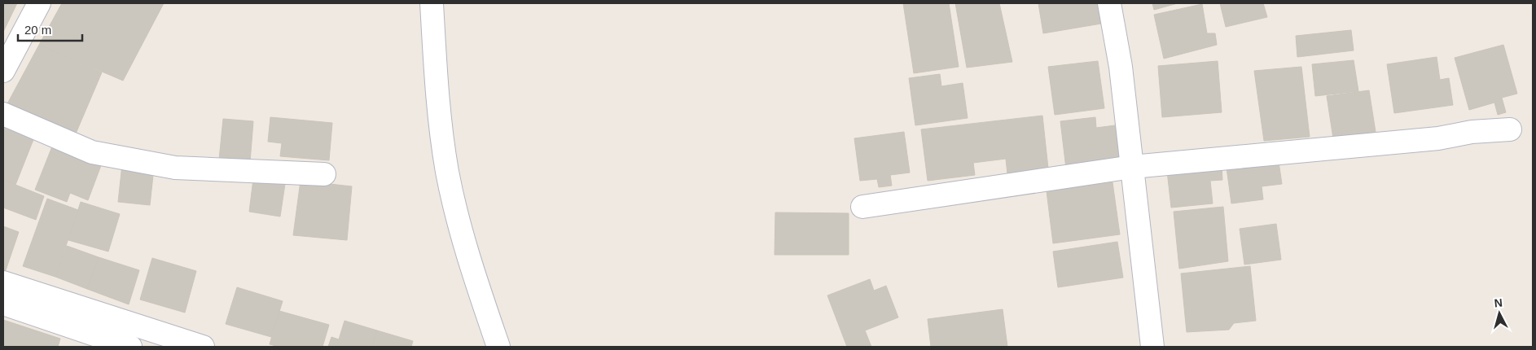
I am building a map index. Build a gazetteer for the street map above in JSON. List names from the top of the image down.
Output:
{
  "scale_bar": "20 m",
  "north": "top"
}
